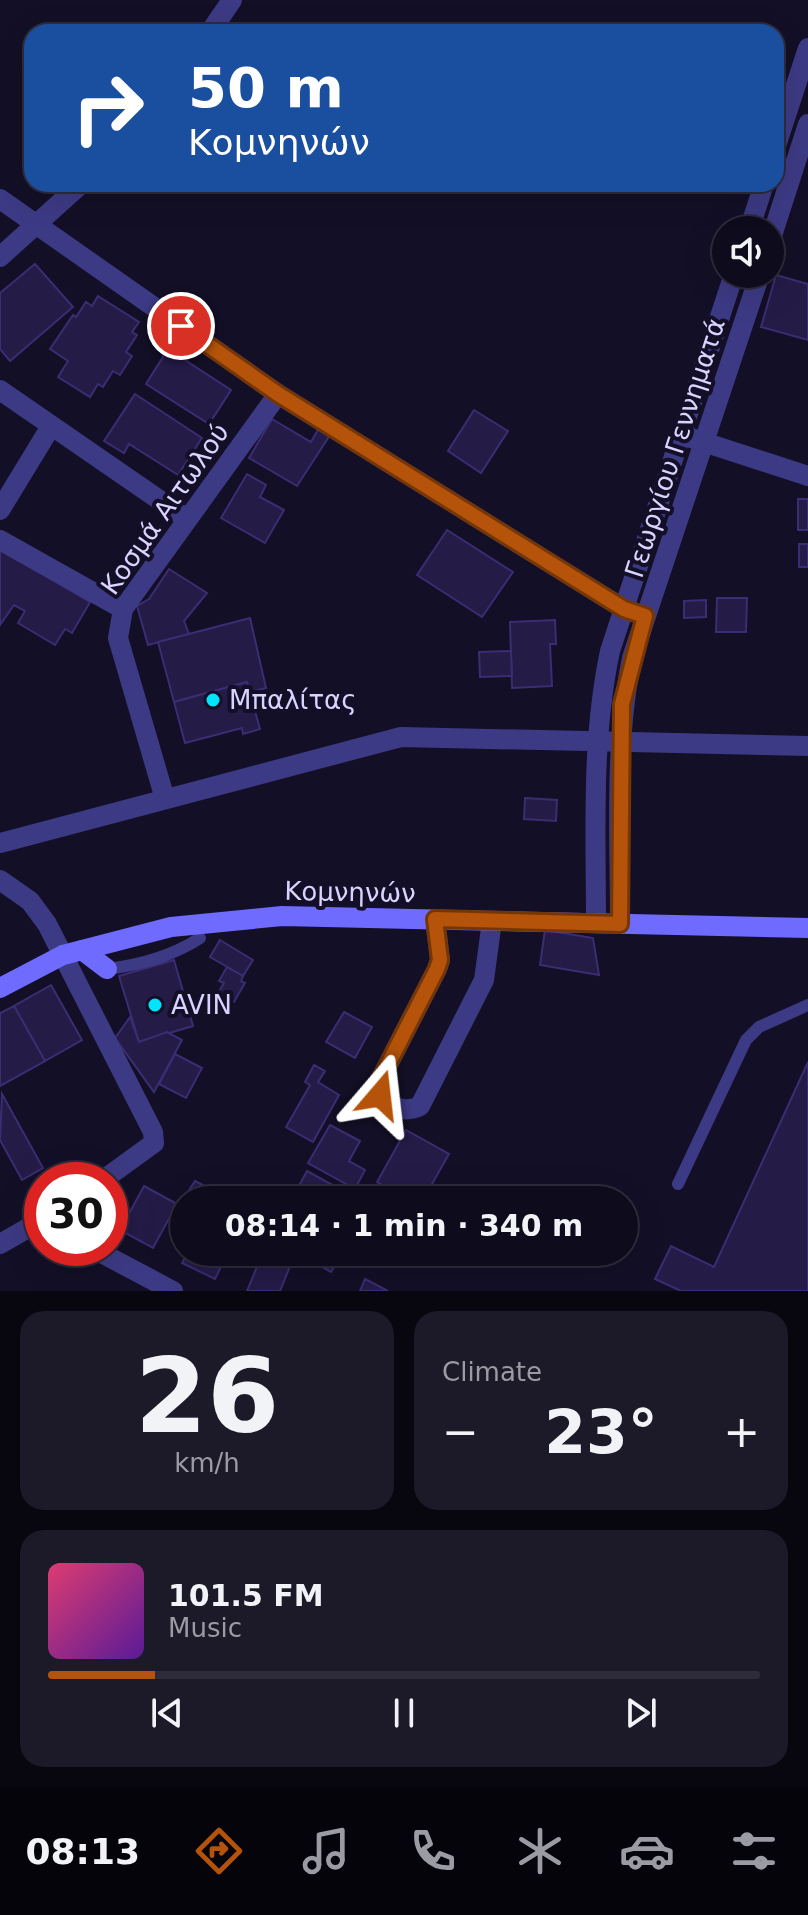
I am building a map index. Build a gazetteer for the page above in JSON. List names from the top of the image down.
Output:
{
  "streets": {
    "main road": ["Κομνηνών"],
    "street": ["Γεωργίου Γεννηματά", "Κοσμά Αιτωλού"]
  },
  "crossings": [
    ["Γεωργίου Γεννηματά", "Κομνηνών"]
  ],
  "places": ["Μπαλίτας", "AVIN"],
  "page": {
    "turn": ["50 m", "Κομνηνών"],
    "limit": "30",
    "trip": "08:14 · 1 min · 340 m",
    "tile": [
      ["26", "km/h"],
      "Climate"
    ],
    "heat": ["−", "23°", "+"],
    "song": ["101.5 FM", "Music"],
    "tabs": "08:13"
  }
}
